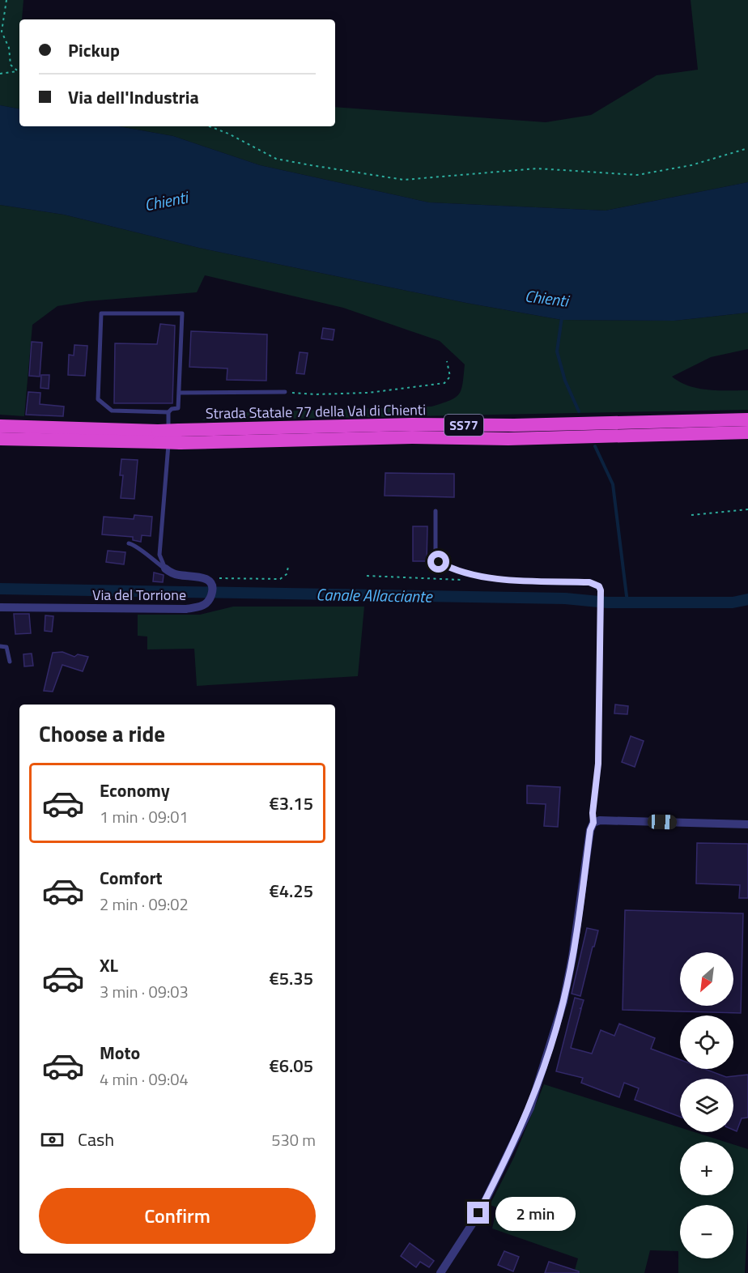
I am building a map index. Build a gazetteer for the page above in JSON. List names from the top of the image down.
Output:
{
  "streets": {
    "highway": ["Strada Statale 77 della Val di Chienti", "SS77"],
    "street": ["Via del Torrione"]
  },
  "water": ["Chienti", "Canale Allacciante"],
  "north": "bottom left",
  "page": {
    "banner": ["Pickup", "Via dell'Industria"],
    "heading": "Choose a ride",
    "list": [
      {
        "name": "Economy",
        "note": "1 min · 09:01",
        "value": "€3.15"
      },
      {
        "name": "Comfort",
        "note": "2 min · 09:02",
        "value": "€4.25"
      },
      {
        "name": "XL",
        "note": "3 min · 09:03",
        "value": "€5.35"
      },
      {
        "name": "Moto",
        "note": "4 min · 09:04",
        "value": "€6.05"
      }
    ],
    "map_buttons": ["+", "−"],
    "pay": ["Cash", "530 m"],
    "buttons": "Confirm",
    "bubble": "2 min"
  }
}
